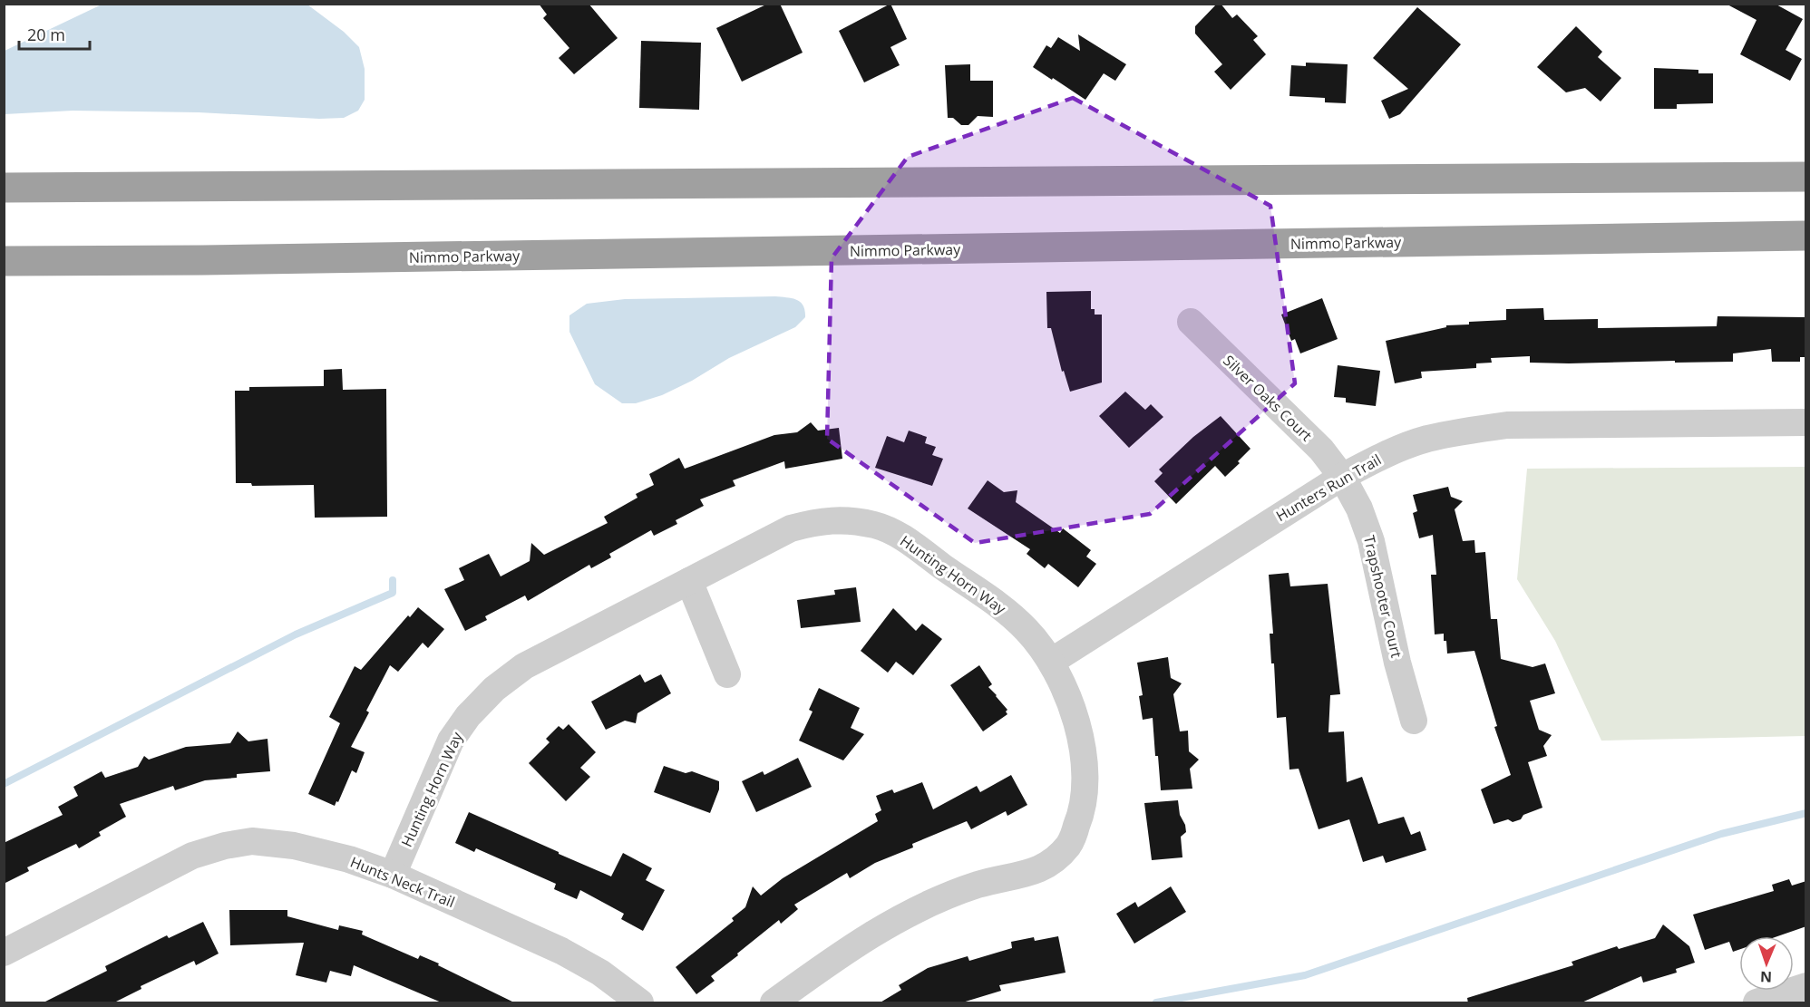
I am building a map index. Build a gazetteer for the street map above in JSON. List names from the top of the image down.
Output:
{
  "streets": {
    "highway": ["Nimmo Parkway"],
    "street": [
      "Silver Oaks Court",
      "Hunters Run Trail",
      "Hunting Horn Way",
      "Trapshooter Court",
      "Hunts Neck Trail"
    ]
  },
  "crossings": [
    ["Silver Oaks Court", "Hunters Run Trail"],
    ["Silver Oaks Court", "Trapshooter Court"],
    ["Hunters Run Trail", "Hunting Horn Way"],
    ["Hunters Run Trail", "Trapshooter Court"],
    ["Hunting Horn Way", "Hunts Neck Trail"]
  ],
  "scale_bar": "20 m",
  "north": "bottom"
}
